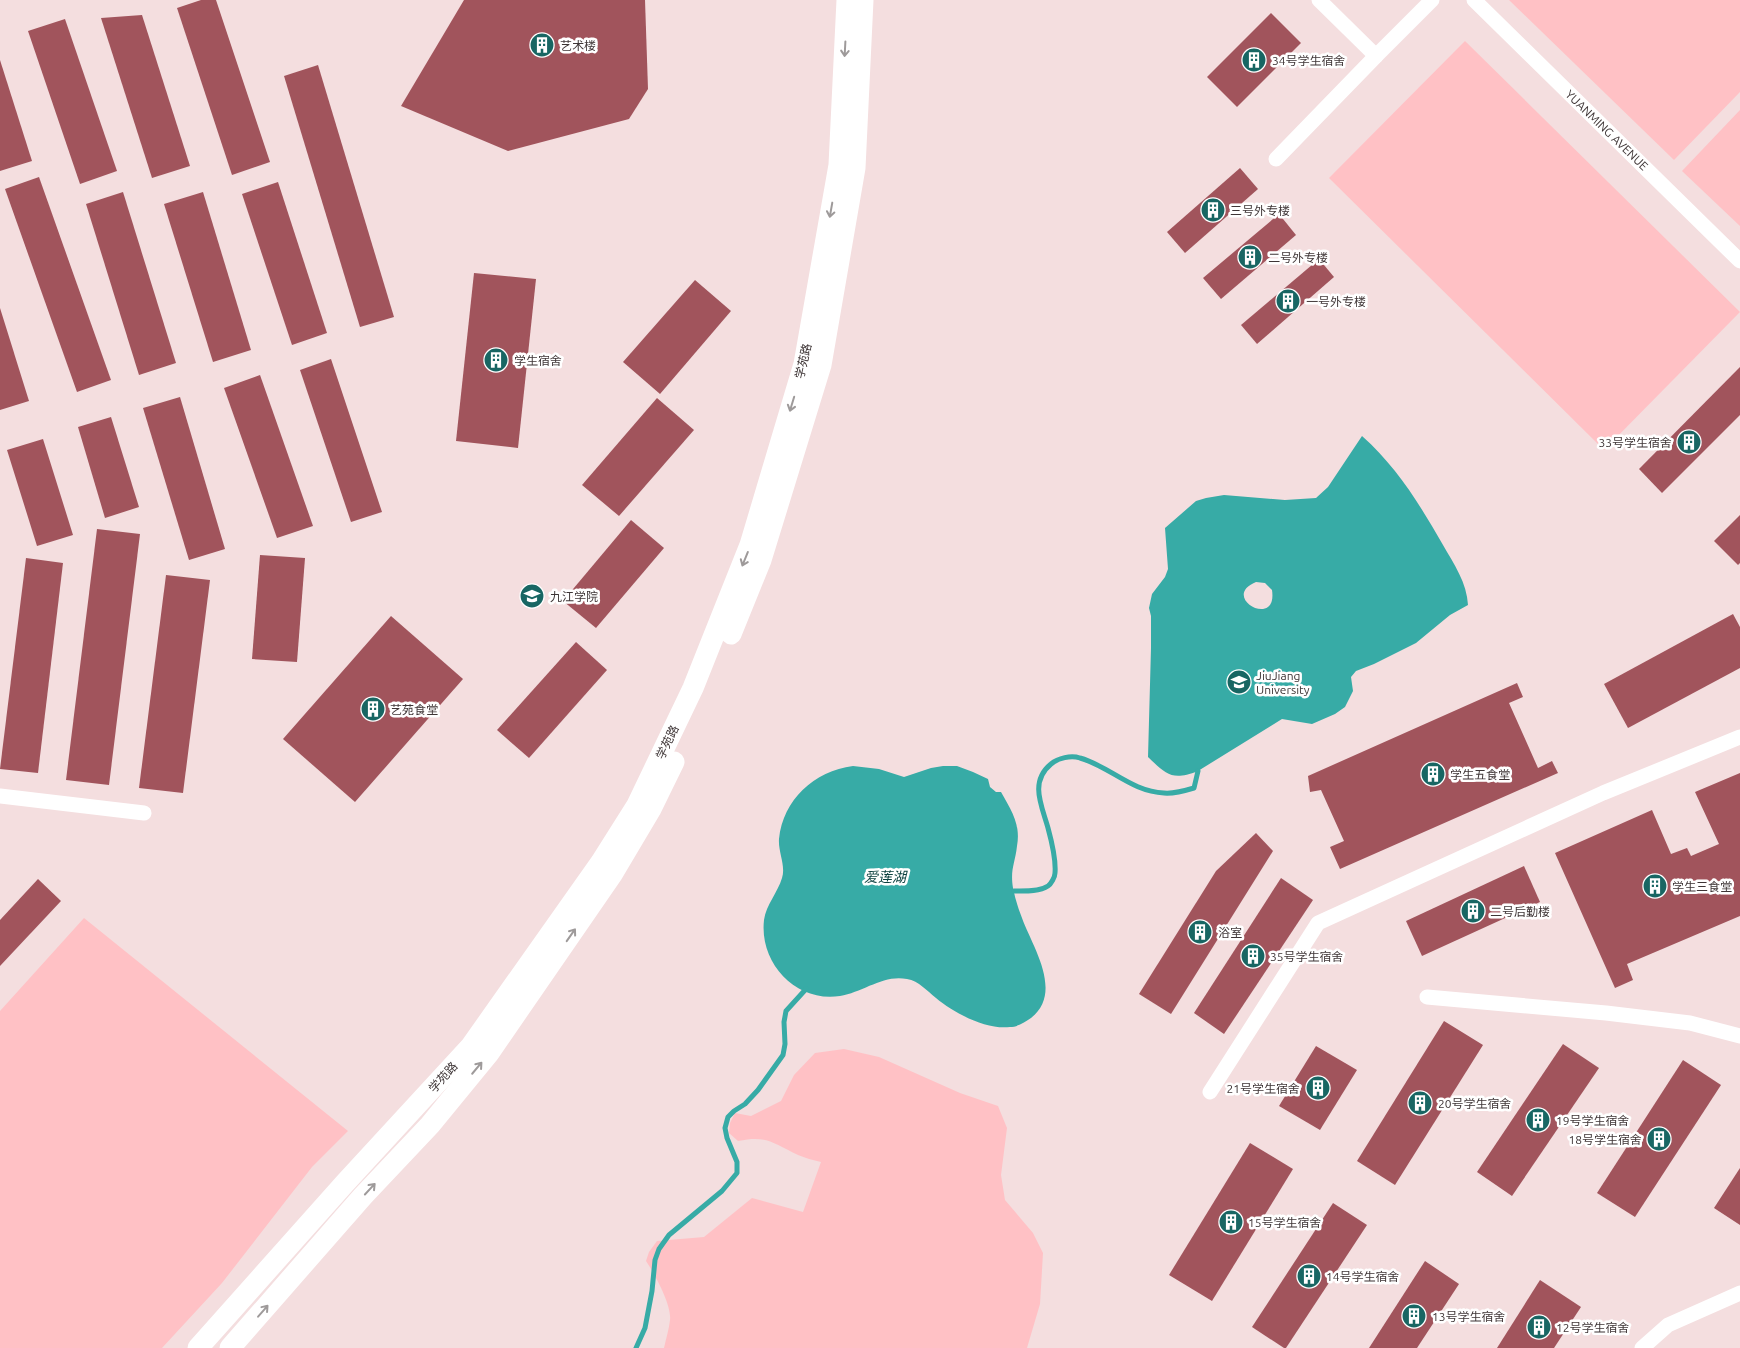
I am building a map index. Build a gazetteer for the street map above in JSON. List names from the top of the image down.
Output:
{
  "streets": {
    "street": ["YUANMING AVENUE", "学苑路"]
  },
  "water": ["爱莲湖"],
  "places": {
    "building": [
      "艺术楼",
      "34号学生宿舍",
      "三号外专楼",
      "二号外专楼",
      "一号外专楼",
      "学生宿舍",
      "33号学生宿舍",
      "艺苑食堂",
      "学生五食堂",
      "学生三食堂",
      "二号后勤楼",
      "浴室",
      "35号学生宿舍",
      "21号学生宿舍",
      "20号学生宿舍",
      "19号学生宿舍",
      "18号学生宿舍",
      "15号学生宿舍",
      "14号学生宿舍",
      "13号学生宿舍",
      "12号学生宿舍"
    ],
    "school or university": ["九江学院", "JiuJiang University"]
  }
}
